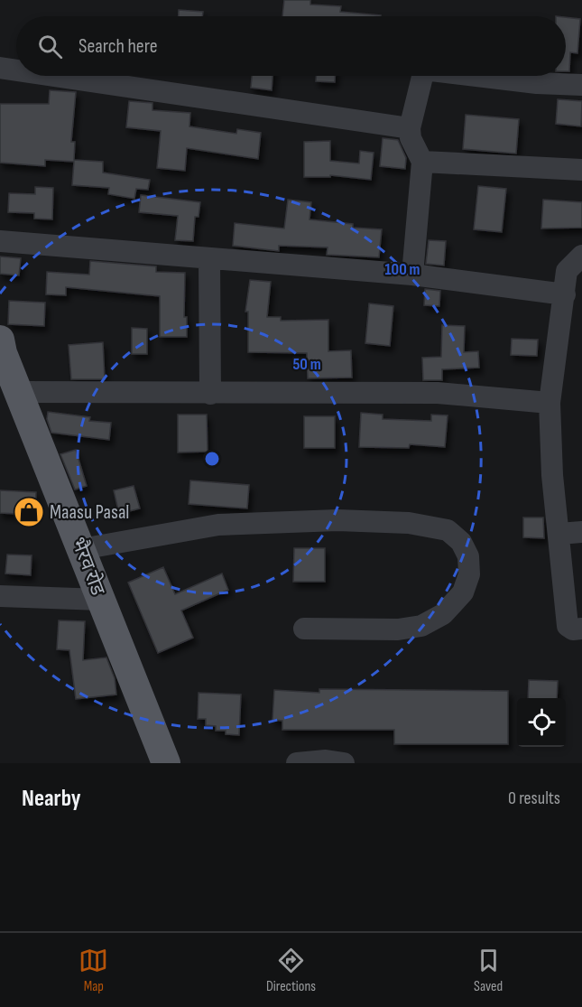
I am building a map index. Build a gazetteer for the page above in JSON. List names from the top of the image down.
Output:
{
  "streets": {
    "main road": ["भैरव रोड"]
  },
  "places": {
    "shop": ["Maasu Pasal"]
  },
  "page": {
    "search": "Search here",
    "heading": ["Nearby", "0 results"],
    "nav": ["Map", "Directions", "Saved"]
  },
  "rings": ["100 m", "50 m"]
}
